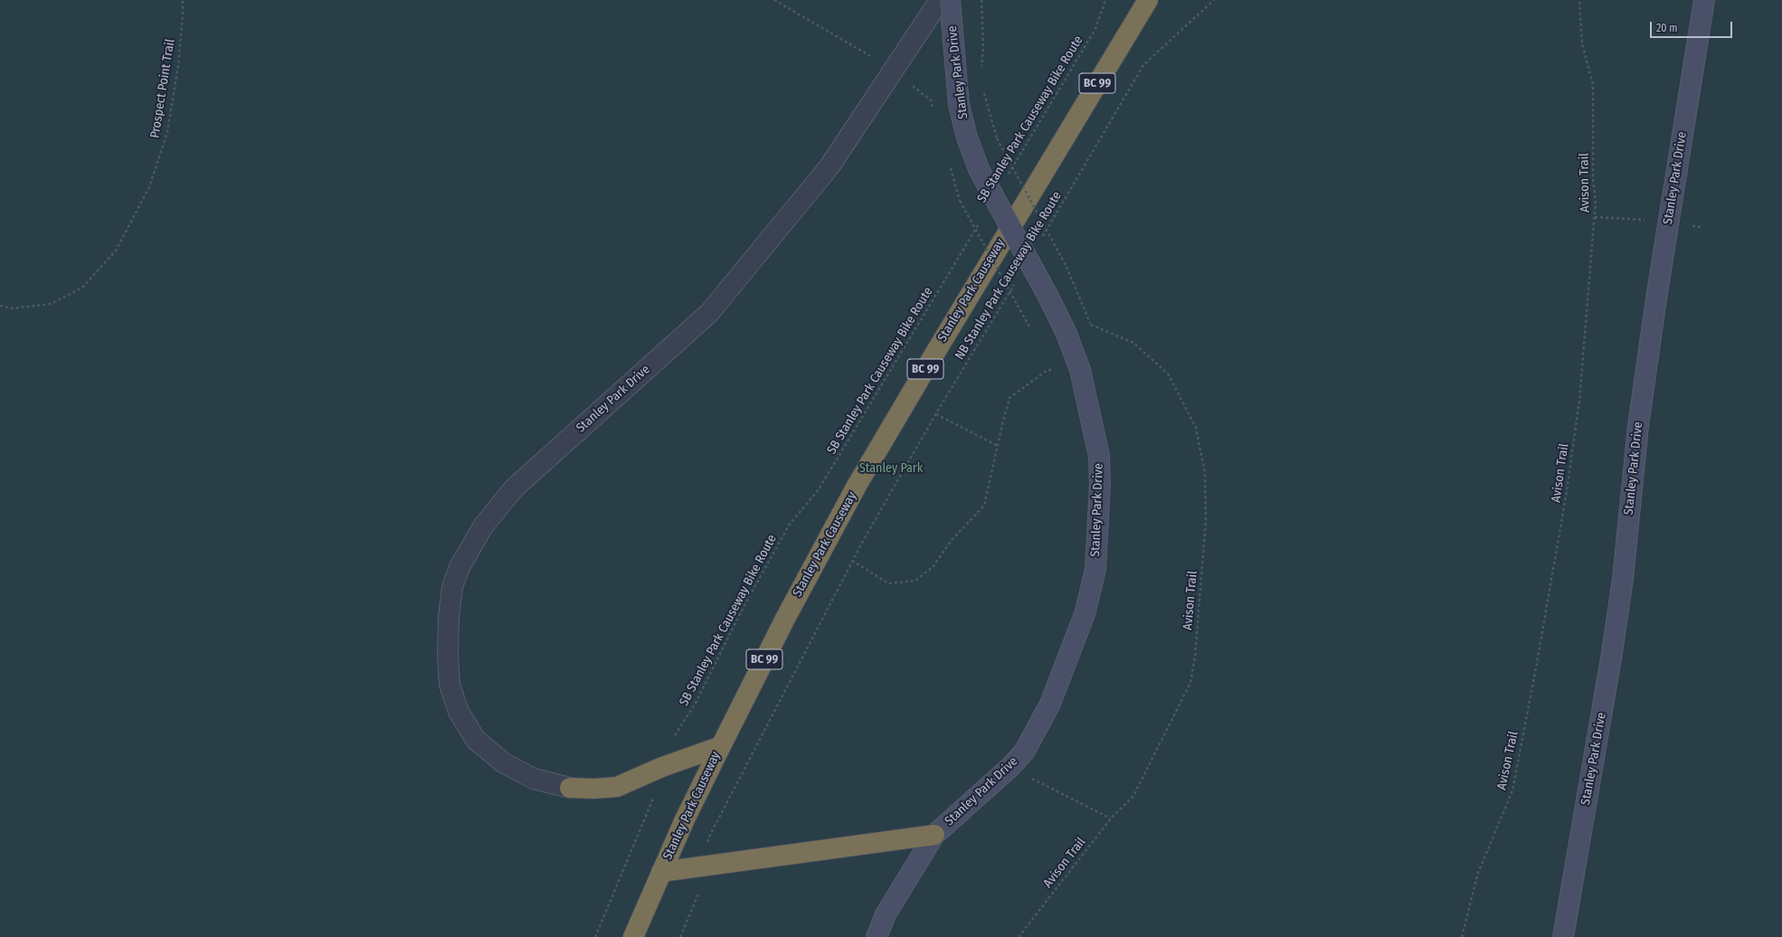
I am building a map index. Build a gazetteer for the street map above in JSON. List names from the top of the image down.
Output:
{
  "streets": {
    "highway": ["BC 99", "Stanley Park Causeway"],
    "street": ["Stanley Park Drive"],
    "path": [
      "Prospect Point Trail",
      "SB Stanley Park Causeway Bike Route",
      "Avison Trail",
      "NB Stanley Park Causeway Bike Route"
    ]
  },
  "parks": ["Stanley Park"],
  "scale_bar": "20 m"
}
